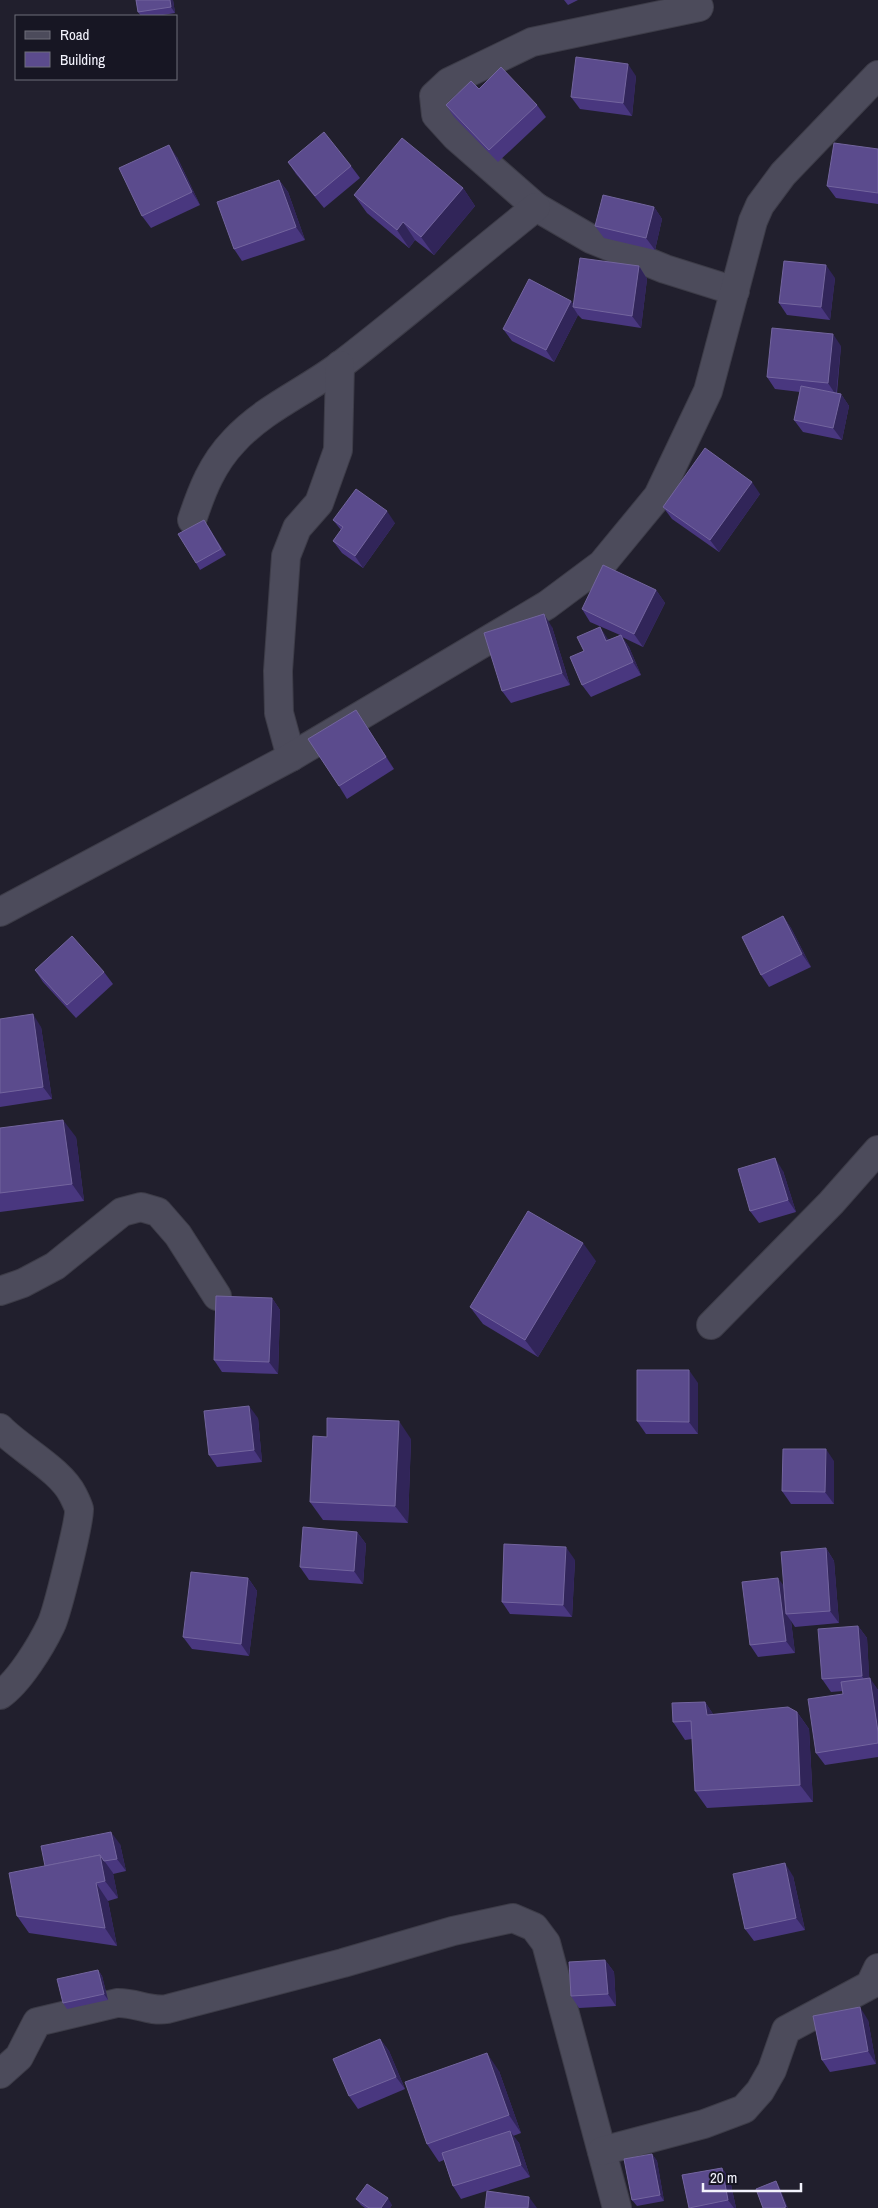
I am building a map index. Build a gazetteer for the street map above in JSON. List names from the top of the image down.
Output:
{
  "legend": ["Road", "Building"],
  "scale_bar": "20 m"
}
